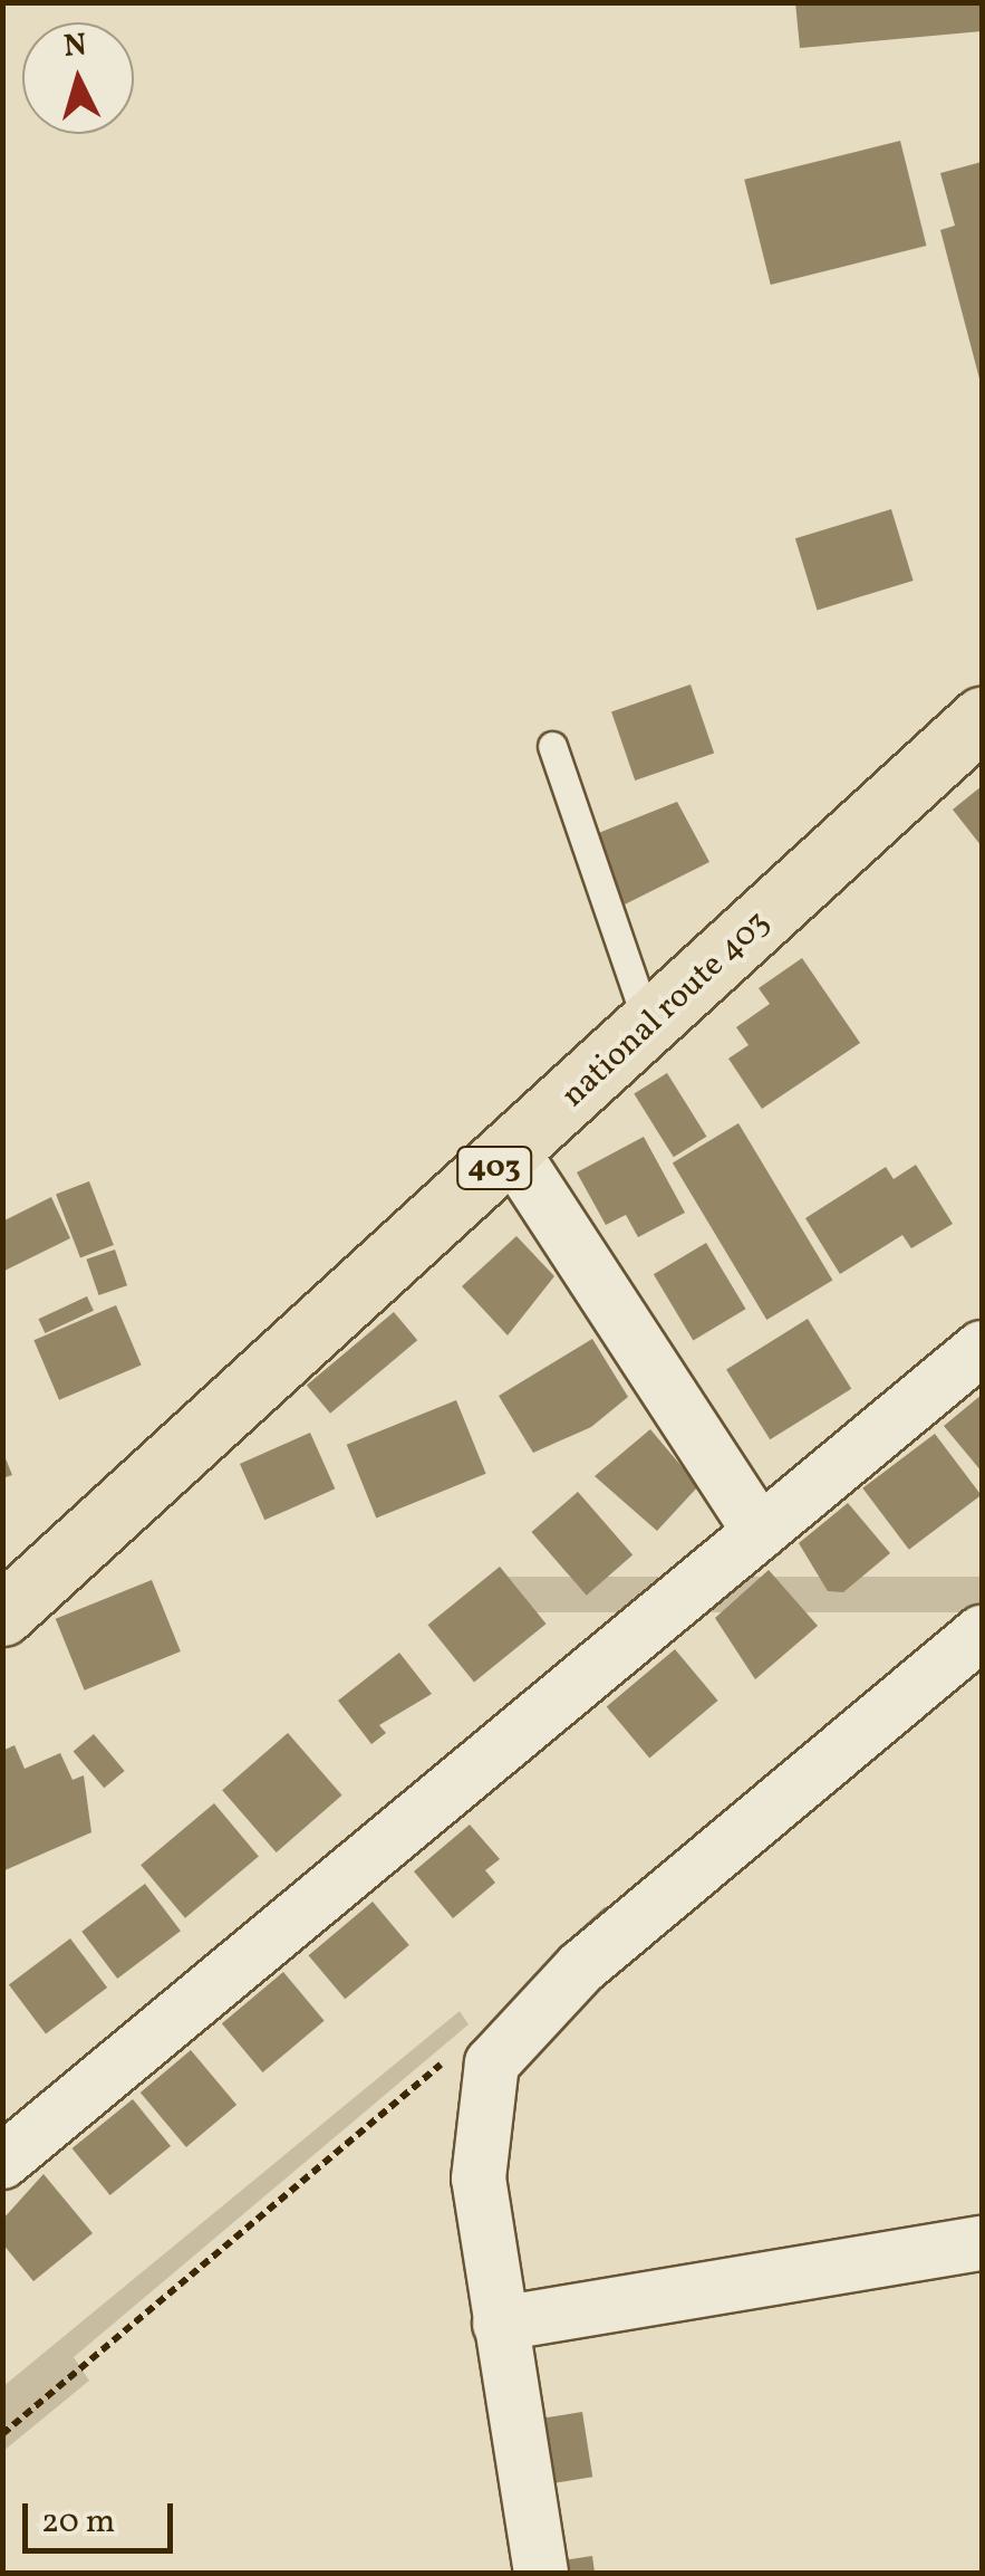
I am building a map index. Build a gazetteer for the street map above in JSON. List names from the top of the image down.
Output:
{
  "streets": {
    "highway": ["national route 403", "403"]
  },
  "scale_bar": "20 m",
  "north": "top"
}
